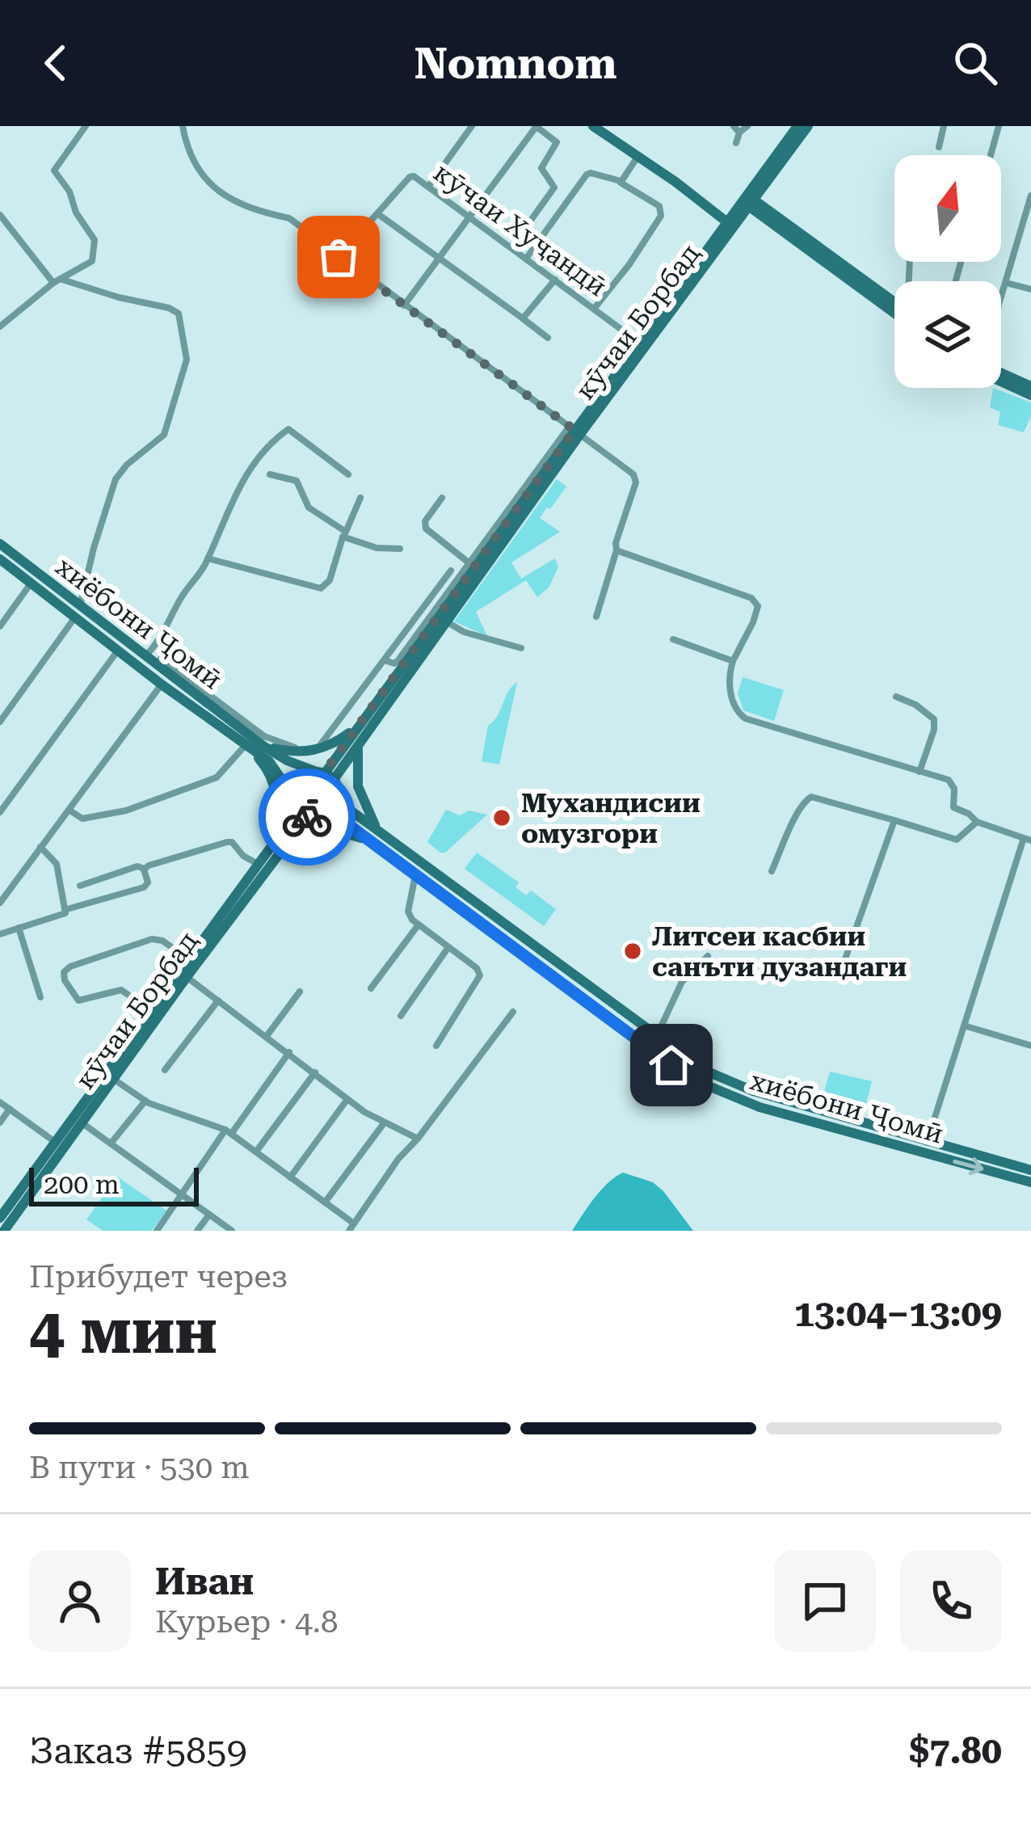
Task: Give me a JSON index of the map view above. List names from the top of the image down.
{
  "streets": {
    "main road": ["кӯчаи Борбад", "хиёбони Ҷомӣ"],
    "street": ["кӯчаи Хуҷандӣ"]
  },
  "crossings": [
    ["кӯчаи Хуҷандӣ", "кӯчаи Борбад"]
  ],
  "places": ["Мухандисии омузгори", "Литсеи касбии санъти дузандаги"],
  "scale_bar": "200 m",
  "north": "top",
  "page": {
    "header": "Nomnom",
    "scale": "200 m",
    "heading": ["4 мин", "Прибудет через", "13:04–13:09"],
    "panel": [
      "Иван",
      "Курьер · 4.8",
      "Заказ #5859",
      "$7.80"
    ],
    "bar": "В пути · 530 m"
  }
}
